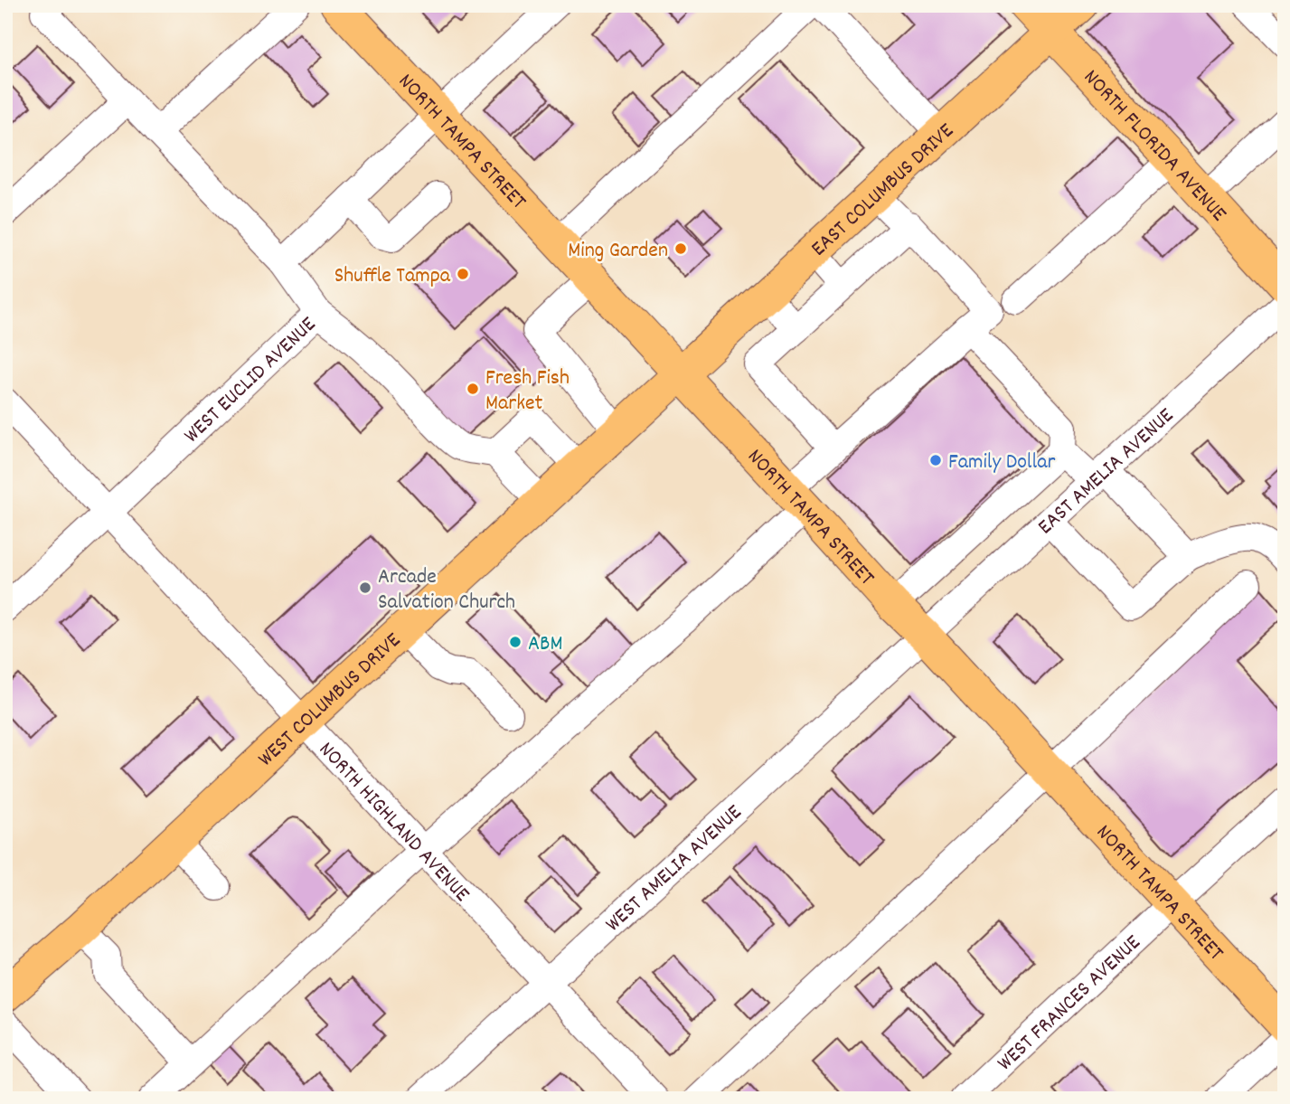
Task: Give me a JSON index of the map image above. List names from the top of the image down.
{
  "streets": {
    "main road": [
      "NORTH TAMPA STREET",
      "NORTH FLORIDA AVENUE",
      "EAST COLUMBUS DRIVE",
      "WEST COLUMBUS DRIVE"
    ],
    "street": [
      "WEST EUCLID AVENUE",
      "EAST AMELIA AVENUE",
      "NORTH HIGHLAND AVENUE",
      "WEST AMELIA AVENUE",
      "WEST FRANCES AVENUE"
    ]
  },
  "crossings": [
    ["NORTH TAMPA STREET", "EAST COLUMBUS DRIVE"],
    ["NORTH TAMPA STREET", "EAST AMELIA AVENUE"],
    ["NORTH TAMPA STREET", "WEST COLUMBUS DRIVE"],
    ["NORTH TAMPA STREET", "WEST AMELIA AVENUE"],
    ["NORTH TAMPA STREET", "WEST FRANCES AVENUE"],
    ["NORTH FLORIDA AVENUE", "EAST COLUMBUS DRIVE"],
    ["EAST COLUMBUS DRIVE", "WEST COLUMBUS DRIVE"],
    ["WEST EUCLID AVENUE", "NORTH HIGHLAND AVENUE"],
    ["EAST AMELIA AVENUE", "WEST AMELIA AVENUE"],
    ["WEST COLUMBUS DRIVE", "NORTH HIGHLAND AVENUE"],
    ["NORTH HIGHLAND AVENUE", "WEST AMELIA AVENUE"]
  ],
  "places": [
    "Ming Garden",
    "Shuffle Tampa",
    "Fresh Fish Market",
    "Family Dollar",
    "Arcade Salvation Church",
    "ABM"
  ]
}
